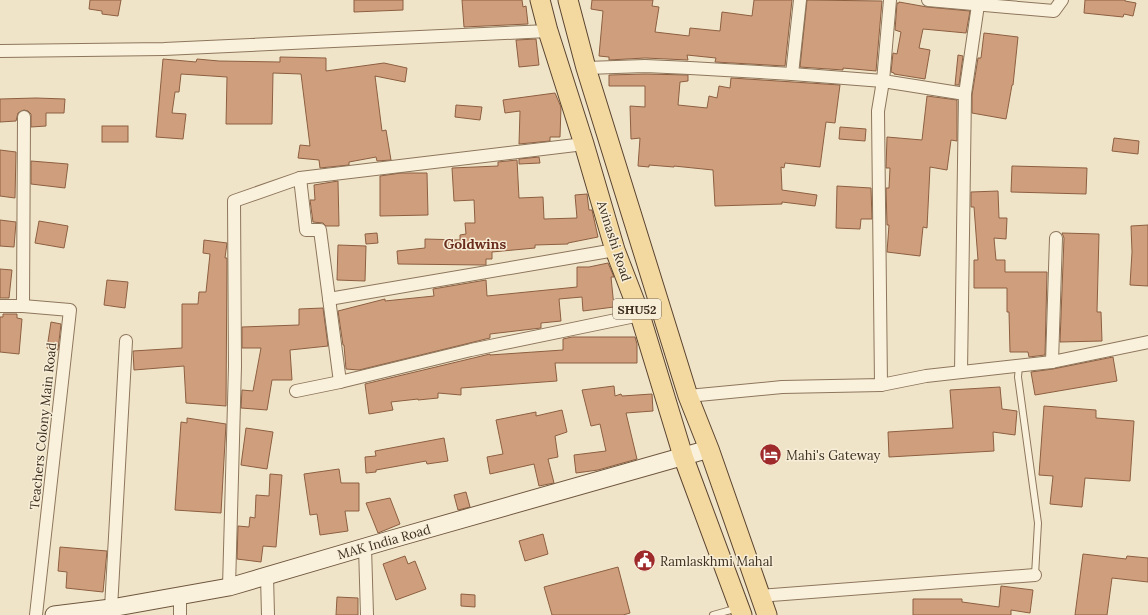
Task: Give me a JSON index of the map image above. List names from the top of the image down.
{
  "streets": {
    "main road": ["Avinashi Road", "SHU52"],
    "street": ["Teachers Colony Main Road", "MAK India Road"]
  },
  "crossings": [
    ["Avinashi Road", "MAK India Road"]
  ],
  "districts": ["Goldwins"],
  "places": {
    "hotel": ["Mahi's Gateway"],
    "public building": ["Ramlaskhmi Mahal"]
  }
}
